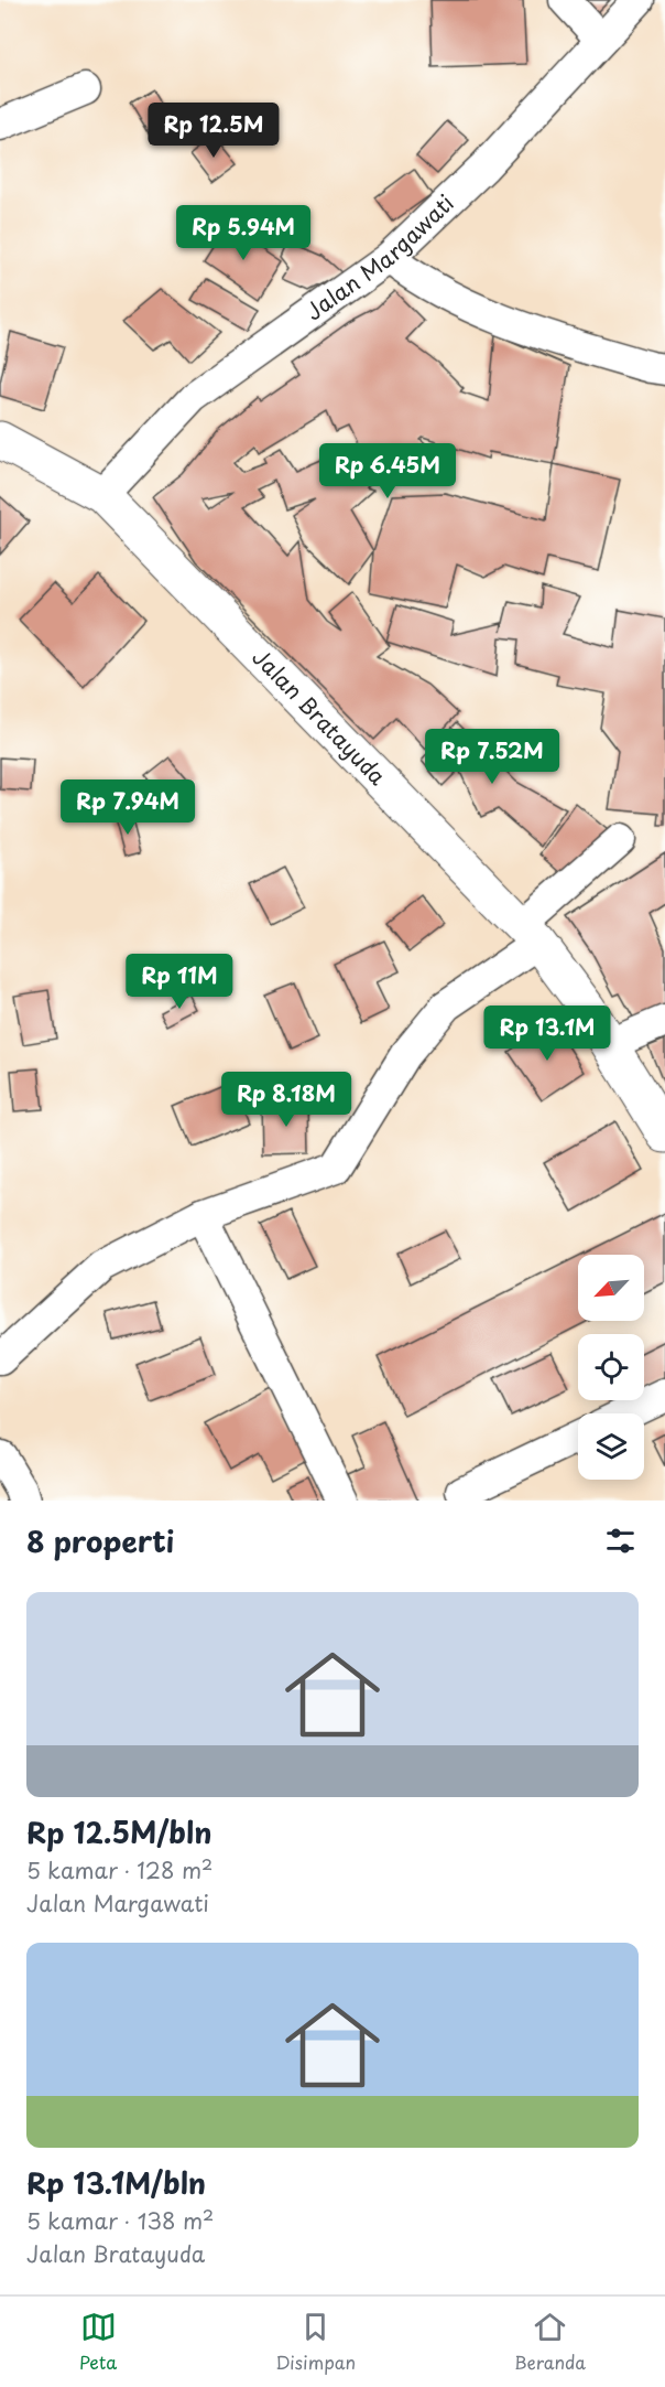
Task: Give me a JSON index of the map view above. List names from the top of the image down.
{
  "streets": {
    "main road": ["Jalan Bratayuda"],
    "street": ["Jalan Margawati"]
  },
  "crossings": [
    ["Jalan Margawati", "Jalan Bratayuda"]
  ],
  "north": "bottom left",
  "page": {
    "price": [
      "Rp 12.5M",
      "Rp 5.94M",
      "Rp 6.45M",
      "Rp 7.52M",
      "Rp 7.94M",
      "Rp 11M",
      "Rp 13.1M",
      "Rp 8.18M"
    ],
    "heading": "8 properti",
    "list": [
      {
        "name": "Rp 12.5M/bln",
        "note": "5 kamar · 128 m² · Jalan Margawati"
      },
      {
        "name": "Rp 13.1M/bln",
        "note": "5 kamar · 138 m² · Jalan Bratayuda"
      }
    ],
    "tabs": ["Peta", "Disimpan", "Beranda"]
  }
}
